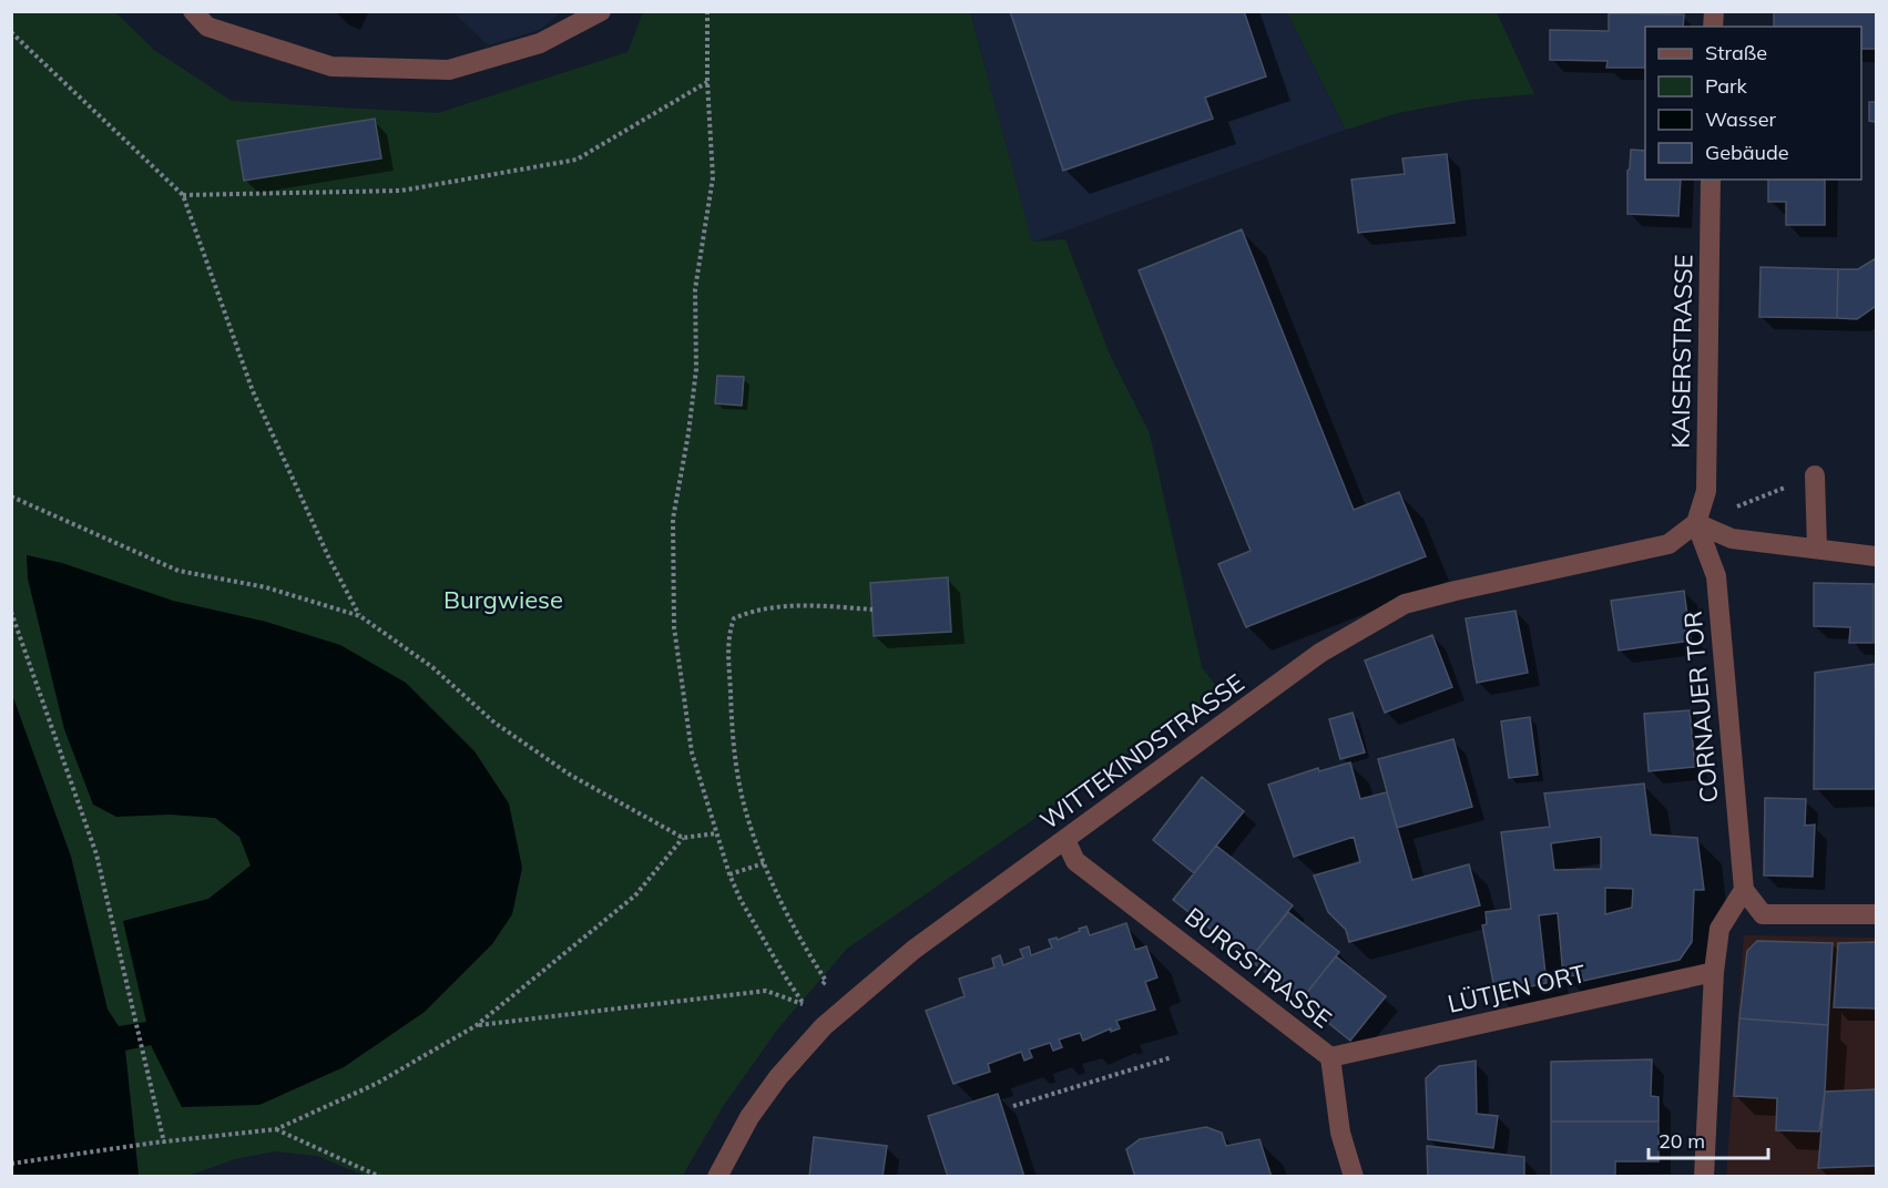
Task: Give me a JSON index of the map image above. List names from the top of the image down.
{
  "streets": {
    "street": [
      "KAISERSTRASSE",
      "CORNAUER TOR",
      "WITTEKINDSTRASSE",
      "BURGSTRASSE",
      "LÜTJEN ORT"
    ]
  },
  "crossings": [
    ["KAISERSTRASSE", "CORNAUER TOR"],
    ["KAISERSTRASSE", "WITTEKINDSTRASSE"],
    ["CORNAUER TOR", "WITTEKINDSTRASSE"],
    ["WITTEKINDSTRASSE", "BURGSTRASSE"],
    ["BURGSTRASSE", "LÜTJEN ORT"]
  ],
  "parks": ["Burgwiese"],
  "legend": [
    "Straße",
    "Park",
    "Wasser",
    "Gebäude"
  ],
  "scale_bar": "20 m"
}
